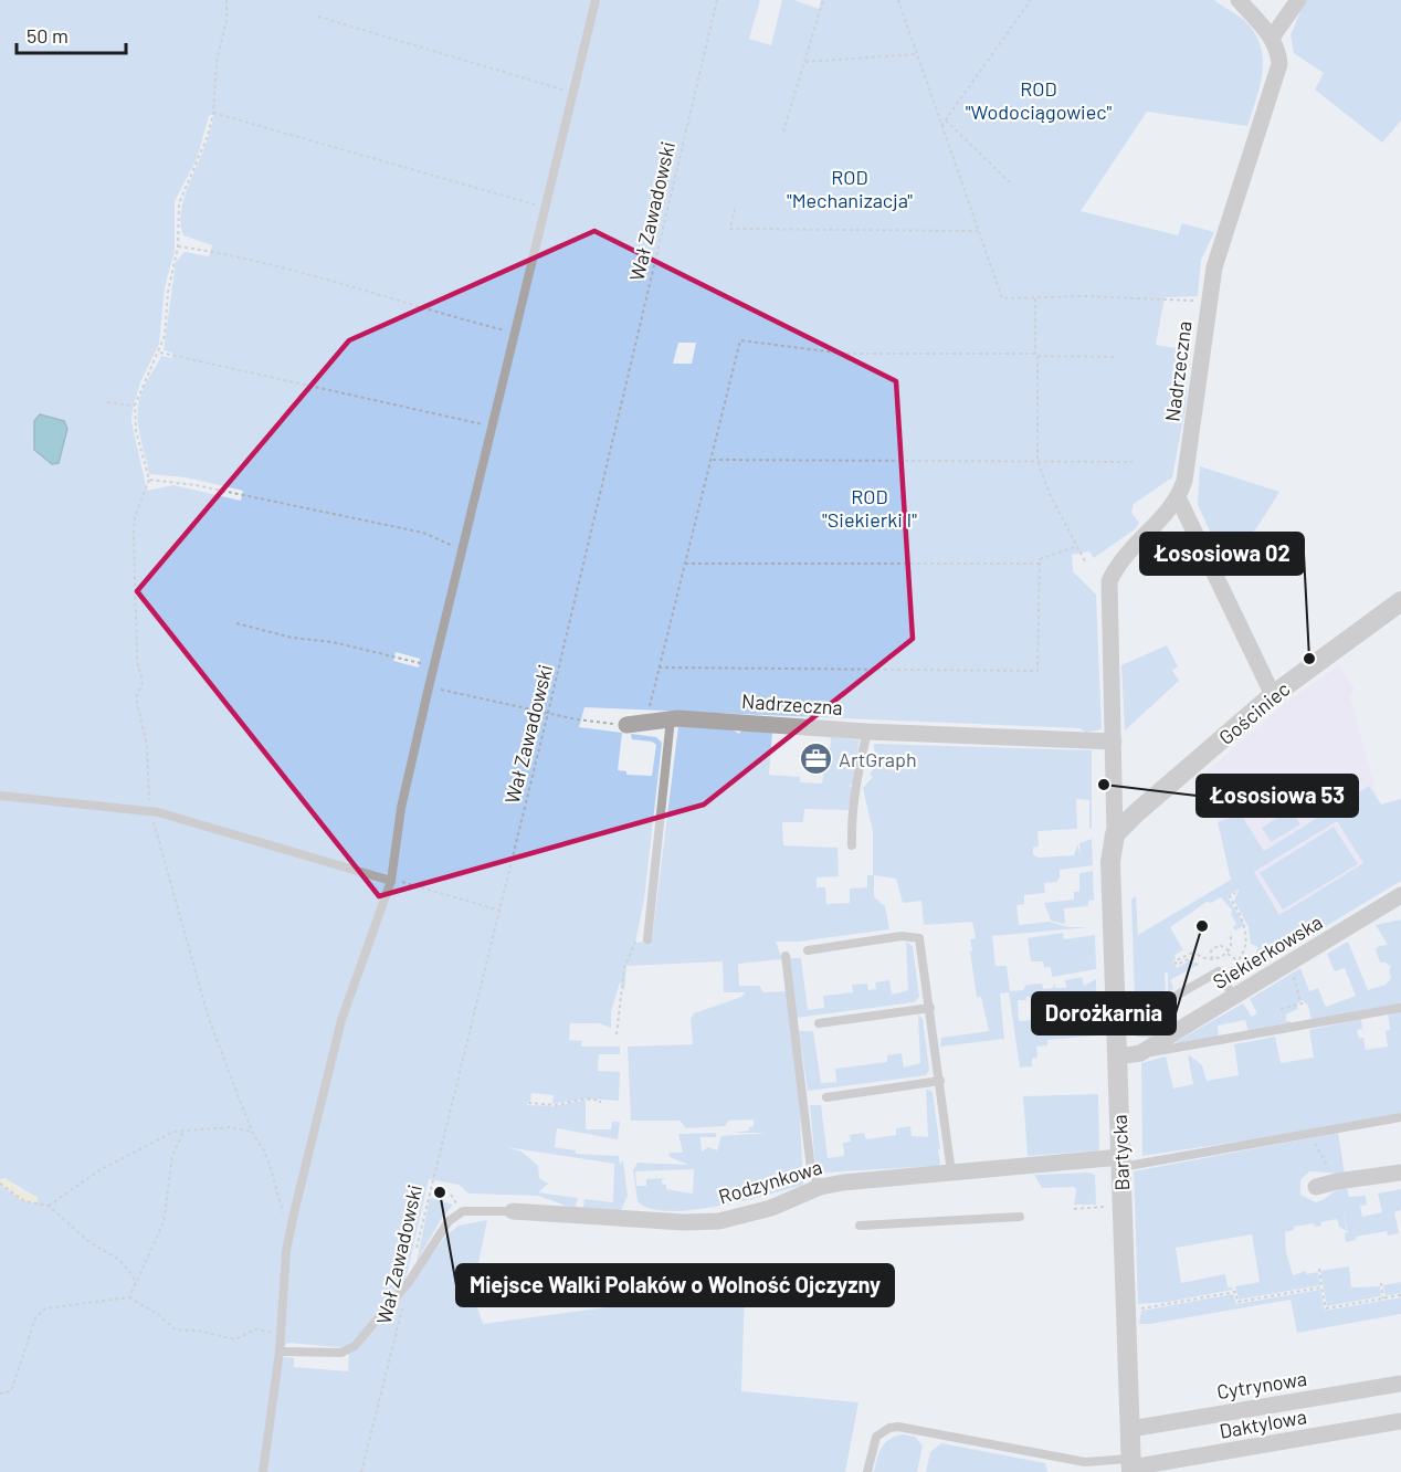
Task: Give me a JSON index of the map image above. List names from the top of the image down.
{
  "streets": {
    "street": [
      "Nadrzeczna",
      "Gościniec",
      "Siekierkowska",
      "Bartycka",
      "Rodzynkowa",
      "Cytrynowa",
      "Daktylowa"
    ],
    "path": ["Wał Zawadowski"]
  },
  "crossings": [
    ["Nadrzeczna", "Gościniec"],
    ["Nadrzeczna", "Bartycka"],
    ["Gościniec", "Bartycka"],
    ["Siekierkowska", "Bartycka"],
    ["Bartycka", "Rodzynkowa"],
    ["Bartycka", "Cytrynowa"],
    ["Bartycka", "Daktylowa"]
  ],
  "parks": ["ROD \"Wodociągowiec\"", "ROD \"Mechanizacja\"", "ROD \"Siekierki I\""],
  "places": {
    "other": [
      "Łososiowa 02",
      "Łososiowa 53",
      "Dorożkarnia",
      "Miejsce Walki Polaków o Wolność Ojczyzny"
    ],
    "office": ["ArtGraph"]
  },
  "scale_bar": "50 m"
}
